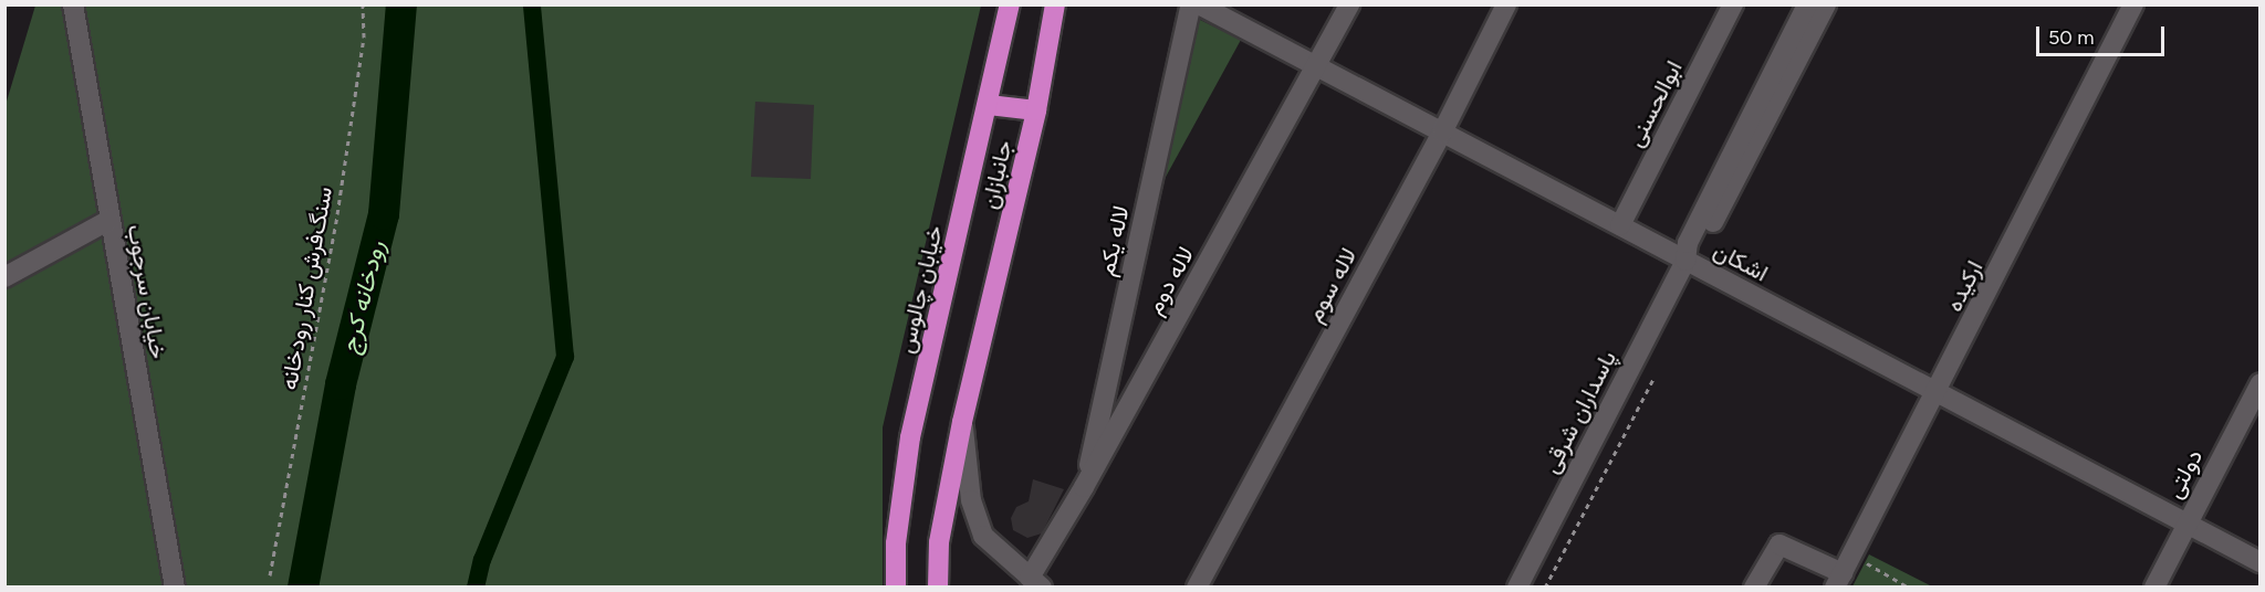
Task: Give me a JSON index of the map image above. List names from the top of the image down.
{
  "streets": {
    "highway": ["جانبازان", "خیابان چالوس"],
    "street": [
      "ابوالحسنی",
      "لاله یکم",
      "اشکان",
      "لاله دوم",
      "لاله سوم",
      "ارکیده",
      "خیابان سرجوب",
      "پاسداران شرقی",
      "دولتی"
    ],
    "path": ["سنگ‌فرش کنار رودخانه"]
  },
  "crossings": [
    ["ابوالحسنی", "اشکان"],
    ["لاله یکم", "لاله دوم"],
    ["اشکان", "لاله دوم"],
    ["اشکان", "لاله سوم"],
    ["اشکان", "ارکیده"],
    ["اشکان", "پاسداران شرقی"],
    ["اشکان", "دولتی"]
  ],
  "water": ["رودخانه کرج"],
  "scale_bar": "50 m"
}
